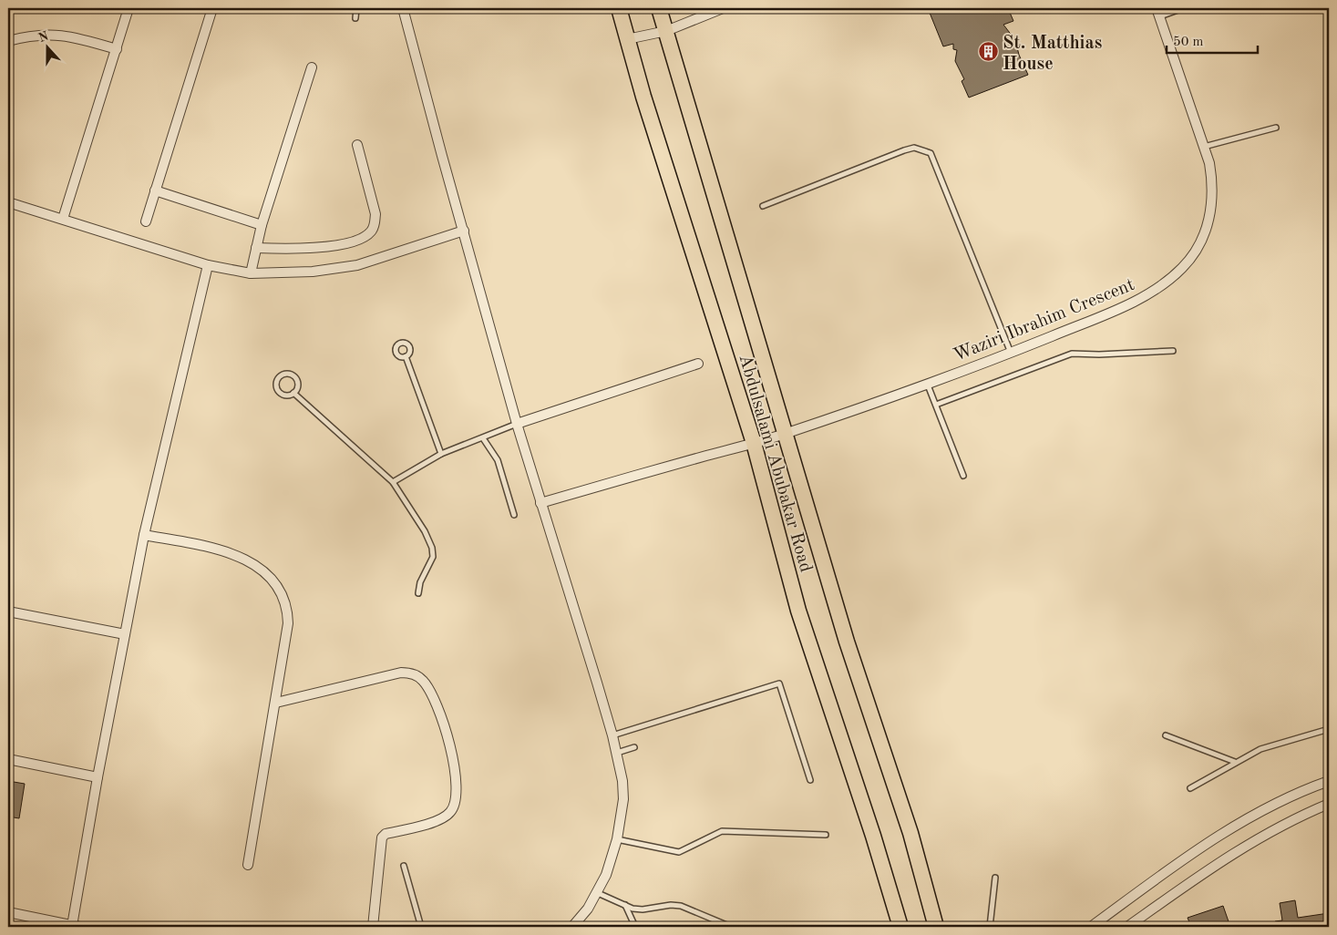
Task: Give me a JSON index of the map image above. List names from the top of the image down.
{
  "streets": {
    "main road": ["Abdulsalami Abubakar Road"],
    "street": ["Waziri Ibrahim Crescent"]
  },
  "crossings": [
    ["Waziri Ibrahim Crescent", "Abdulsalami Abubakar Road"]
  ],
  "places": {
    "building": ["St. Matthias House"]
  },
  "scale_bar": "50 m",
  "north": "top"
}
